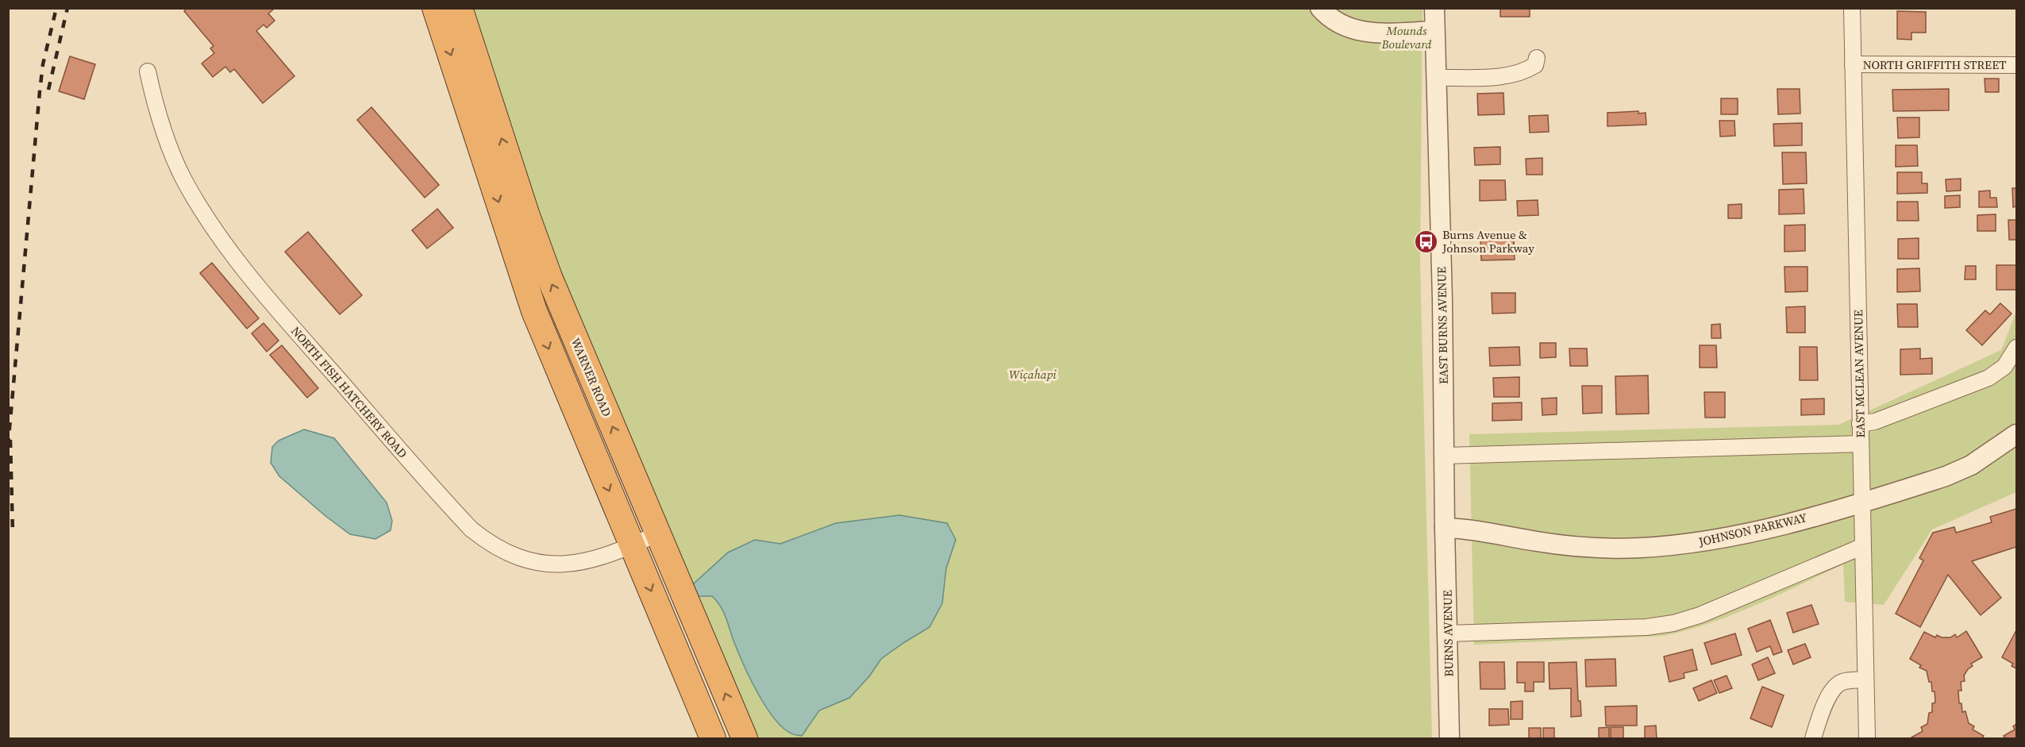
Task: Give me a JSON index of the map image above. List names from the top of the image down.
{
  "streets": {
    "highway": ["WARNER ROAD"],
    "street": [
      "NORTH GRIFFITH STREET",
      "EAST BURNS AVENUE",
      "EAST MCLEAN AVENUE",
      "NORTH FISH HATCHERY ROAD",
      "JOHNSON PARKWAY",
      "BURNS AVENUE"
    ]
  },
  "crossings": [
    ["NORTH GRIFFITH STREET", "EAST MCLEAN AVENUE"],
    ["EAST BURNS AVENUE", "JOHNSON PARKWAY"],
    ["EAST BURNS AVENUE", "BURNS AVENUE"],
    ["EAST MCLEAN AVENUE", "JOHNSON PARKWAY"],
    ["WARNER ROAD", "NORTH FISH HATCHERY ROAD"],
    ["JOHNSON PARKWAY", "BURNS AVENUE"]
  ],
  "parks": ["Mounds Boulevard", "Wic̣aḣapi"],
  "places": {
    "bus stop": ["Burns Avenue & Johnson Parkway"]
  }
}
